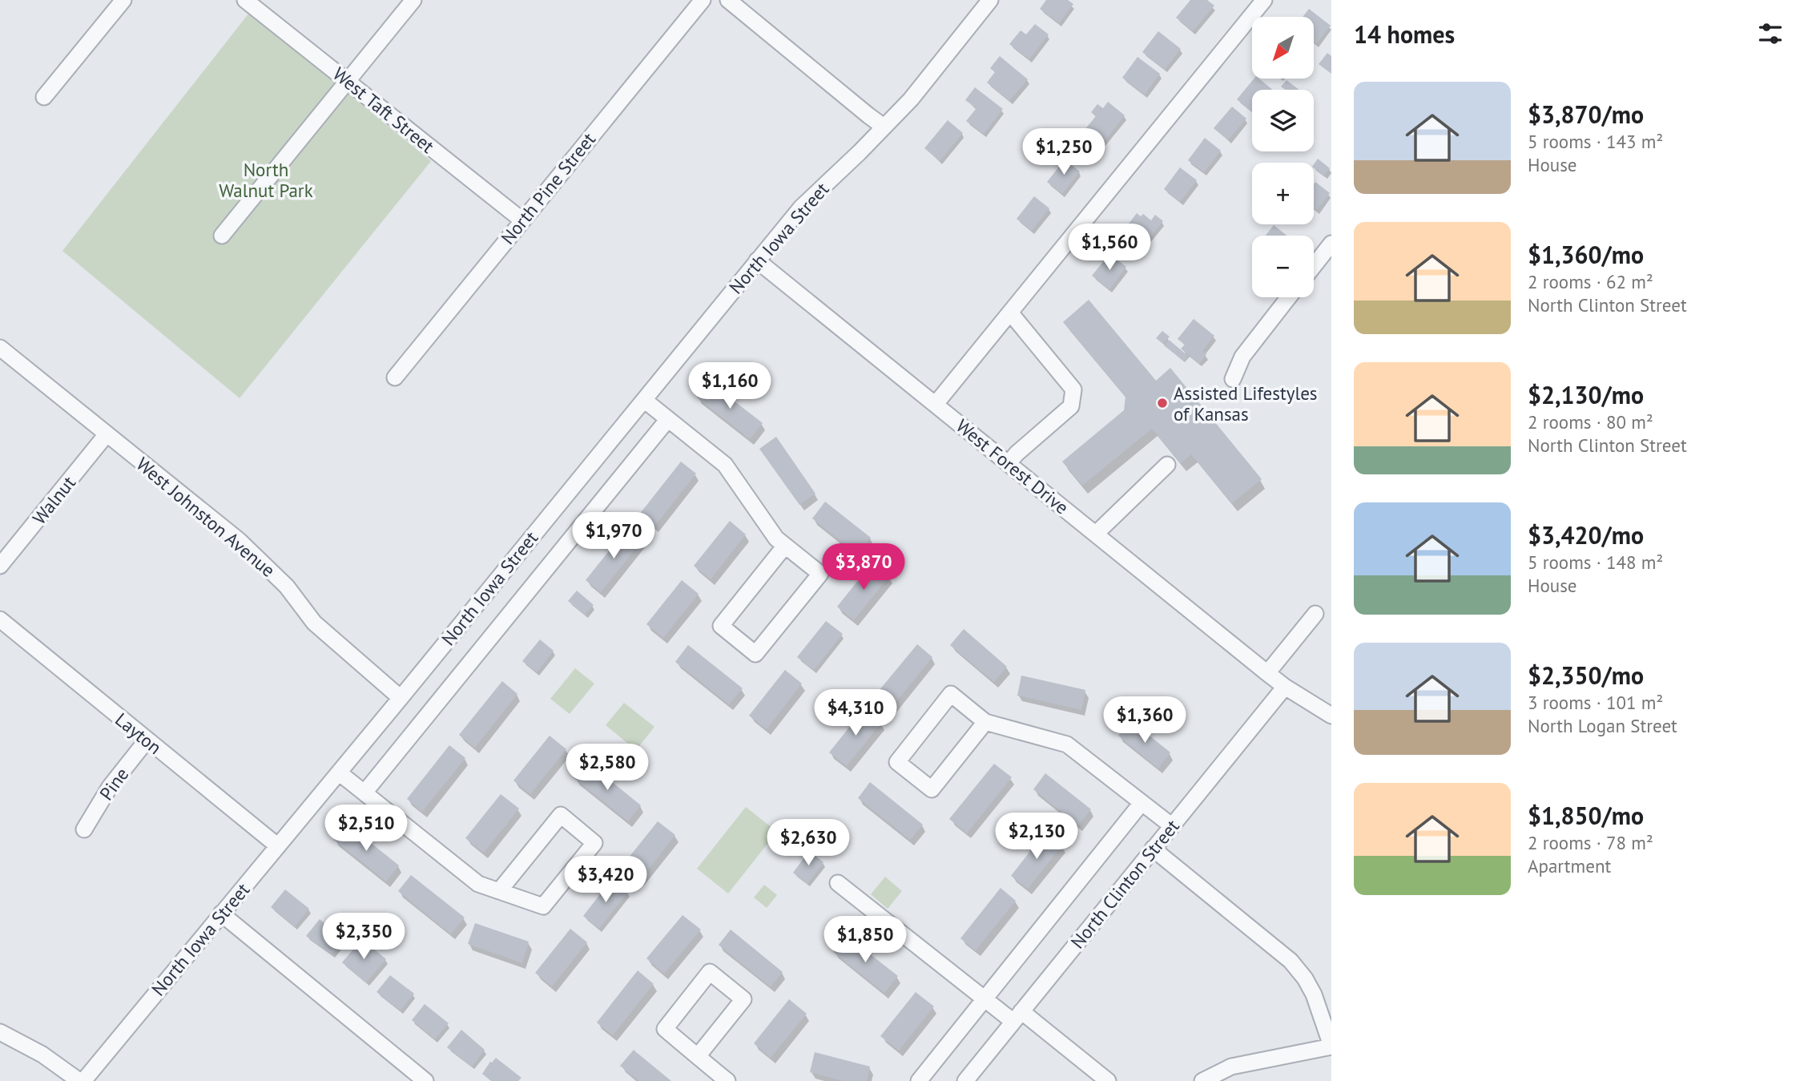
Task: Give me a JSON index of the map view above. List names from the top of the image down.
{
  "streets": {
    "street": [
      "West Taft Street",
      "North Pine Street",
      "North Iowa Street",
      "West Forest Drive",
      "Walnut",
      "West Johnston Avenue",
      "Layton",
      "Pine",
      "North Clinton Street"
    ]
  },
  "crossings": [
    ["West Taft Street", "North Pine Street"],
    ["North Iowa Street", "West Forest Drive"],
    ["North Iowa Street", "West Johnston Avenue"],
    ["North Iowa Street", "Layton"],
    ["West Forest Drive", "North Clinton Street"],
    ["Walnut", "West Johnston Avenue"],
    ["Layton", "Pine"]
  ],
  "parks": ["North Walnut Park"],
  "places": ["Assisted Lifestyles of Kansas"],
  "north": "bottom left",
  "page": {
    "heading": "14 homes",
    "map_buttons": ["+", "−"],
    "list": [
      {
        "name": "$3,870/mo",
        "note": "5 rooms · 143 m² · House"
      },
      {
        "name": "$1,360/mo",
        "note": "2 rooms · 62 m² · North Clinton Street"
      },
      {
        "name": "$2,130/mo",
        "note": "2 rooms · 80 m² · North Clinton Street"
      },
      {
        "name": "$3,420/mo",
        "note": "5 rooms · 148 m² · House"
      },
      {
        "name": "$2,350/mo",
        "note": "3 rooms · 101 m² · North Logan Street"
      },
      {
        "name": "$1,850/mo",
        "note": "2 rooms · 78 m² · Apartment"
      }
    ],
    "price": [
      "$1,250",
      "$1,560",
      "$1,160",
      "$1,970",
      "$3,870",
      "$4,310",
      "$1,360",
      "$2,580",
      "$2,510",
      "$2,130",
      "$2,630",
      "$3,420",
      "$2,350",
      "$1,850"
    ]
  }
}
